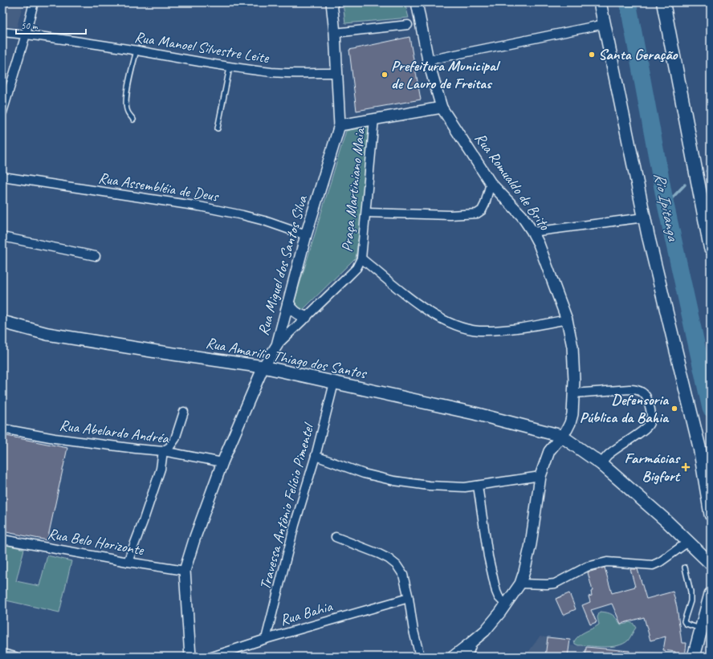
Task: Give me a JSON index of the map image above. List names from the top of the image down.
{
  "streets": {
    "main road": ["Rua Amarilio Thiago dos Santos"],
    "street": [
      "Rua Manoel Silvestre Leite",
      "Rua Romualdo de Brito",
      "Rua Assembléia de Deus",
      "Praça Martiniano Maia",
      "Rua Miguel dos Santos Silva",
      "Rua Abelardo Andréa",
      "Travessa Antônio Felício Pimentel",
      "Rua Belo Horizonte",
      "Rua Bahia"
    ]
  },
  "crossings": [
    ["Rua Manoel Silvestre Leite", "Rua Miguel dos Santos Silva"],
    ["Rua Romualdo de Brito", "Rua Amarilio Thiago dos Santos"],
    ["Rua Assembléia de Deus", "Rua Miguel dos Santos Silva"],
    ["Praça Martiniano Maia", "Rua Miguel dos Santos Silva"],
    ["Rua Miguel dos Santos Silva", "Rua Amarilio Thiago dos Santos"],
    ["Rua Miguel dos Santos Silva", "Rua Abelardo Andréa"],
    ["Rua Miguel dos Santos Silva", "Rua Belo Horizonte"],
    ["Rua Amarilio Thiago dos Santos", "Travessa Antônio Felício Pimentel"],
    ["Travessa Antônio Felício Pimentel", "Rua Bahia"]
  ],
  "water": ["Rio Ipitanga"],
  "places": {
    "other": ["Santa Geração", "Prefeitura Municipal de Lauro de Freitas", "Defensoria Pública da Bahia"],
    "health": ["Farmácias Bigfort"]
  },
  "scale_bar": "50 m"
}
